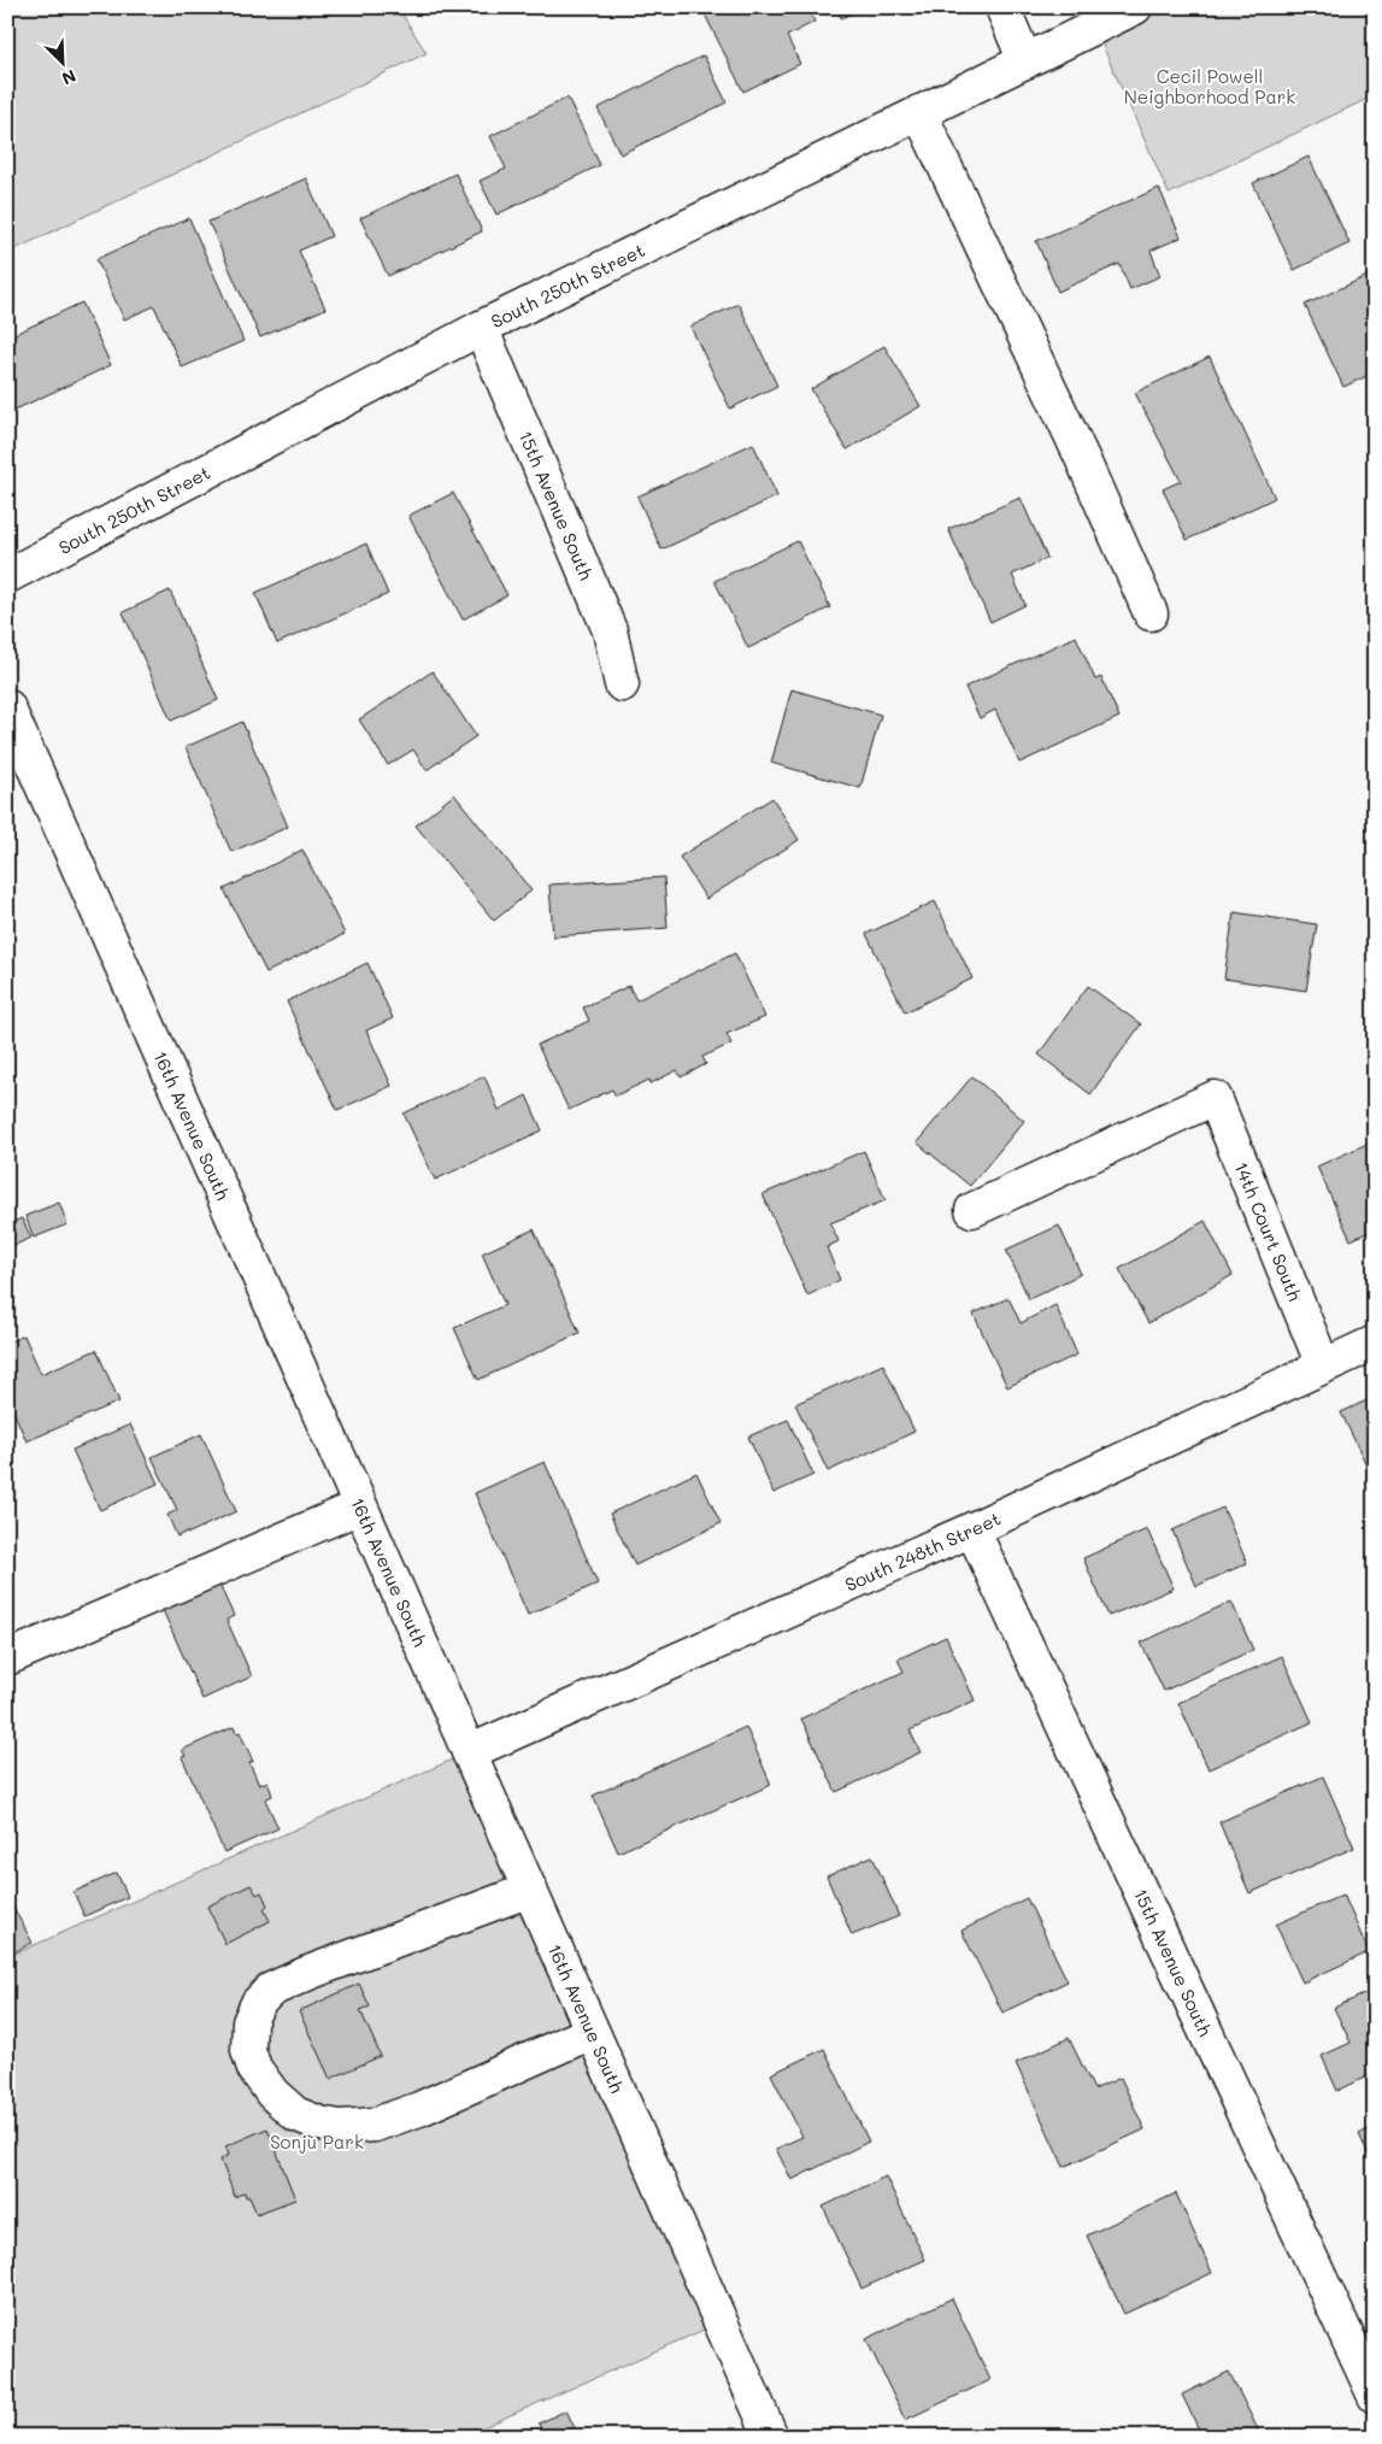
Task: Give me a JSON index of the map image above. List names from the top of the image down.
{
  "streets": {
    "street": [
      "South 250th Street",
      "15th Avenue South",
      "16th Avenue South",
      "14th Court South",
      "South 248th Street"
    ]
  },
  "crossings": [
    ["South 250th Street", "15th Avenue South"],
    ["15th Avenue South", "South 248th Street"],
    ["16th Avenue South", "South 248th Street"],
    ["14th Court South", "South 248th Street"]
  ],
  "parks": ["Cecil Powell Neighborhood Park", "Sonju Park"],
  "north": "bottom right"
}
